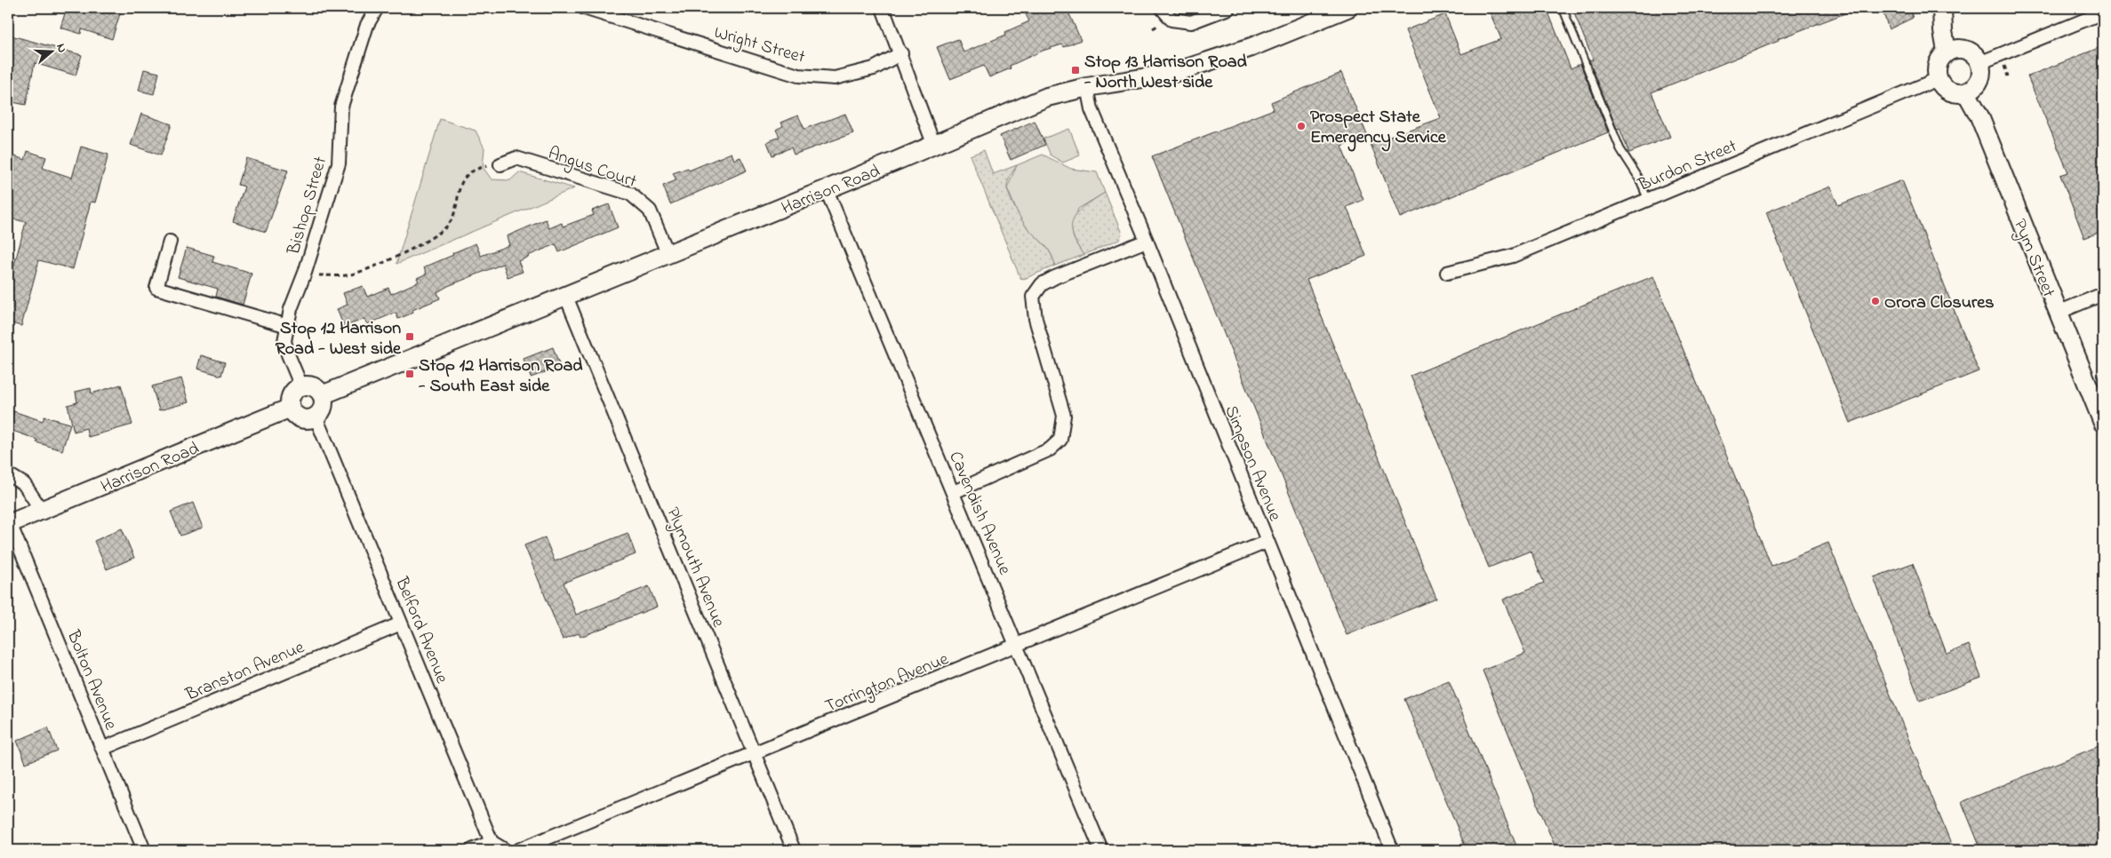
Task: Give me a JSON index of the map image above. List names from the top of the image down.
{
  "streets": {
    "street": [
      "Wright Street",
      "Burdon Street",
      "Angus Court",
      "Harrison Road",
      "Bishop Street",
      "Pym Street",
      "Simpson Avenue",
      "Cavendish Avenue",
      "Plymouth Avenue",
      "Belford Avenue",
      "Branston Avenue",
      "Bolton Avenue",
      "Torrington Avenue"
    ]
  },
  "crossings": [
    ["Burdon Street", "Pym Street"],
    ["Angus Court", "Harrison Road"],
    ["Harrison Road", "Bishop Street"],
    ["Harrison Road", "Simpson Avenue"],
    ["Harrison Road", "Cavendish Avenue"],
    ["Harrison Road", "Plymouth Avenue"],
    ["Harrison Road", "Belford Avenue"],
    ["Harrison Road", "Bolton Avenue"],
    ["Bishop Street", "Belford Avenue"],
    ["Simpson Avenue", "Torrington Avenue"],
    ["Cavendish Avenue", "Torrington Avenue"],
    ["Plymouth Avenue", "Torrington Avenue"],
    ["Belford Avenue", "Branston Avenue"],
    ["Branston Avenue", "Bolton Avenue"]
  ],
  "places": {
    "transit": ["Stop 13 Harrison Road - North West side", "Stop 12 Harrison Road - West side", "Stop 12 Harrison Road - South East side"],
    "other": ["Prospect State Emergency Service", "Orora Closures"]
  },
  "north": "right"
}
